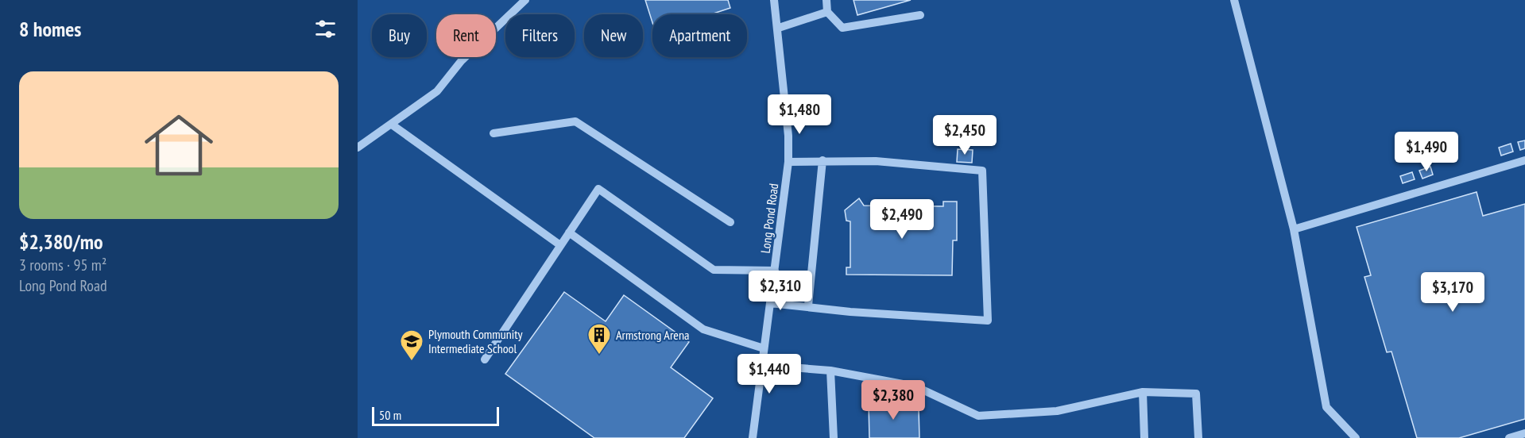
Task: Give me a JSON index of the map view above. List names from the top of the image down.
{
  "streets": {
    "street": ["Long Pond Road"]
  },
  "places": {
    "building": ["Armstrong Arena"],
    "school or university": ["Plymouth Community Intermediate School"]
  },
  "scale_bar": "50 m",
  "page": {
    "heading": "8 homes",
    "chip": [
      "Buy",
      "Rent",
      "Filters",
      "New",
      "Apartment"
    ],
    "list": [
      {
        "name": "$2,380/mo",
        "note": "3 rooms · 95 m² · Long Pond Road"
      }
    ],
    "price": [
      "$1,480",
      "$2,450",
      "$1,490",
      "$2,490",
      "$2,310",
      "$3,170",
      "$1,440",
      "$2,380"
    ],
    "scale": "50 m"
  }
}
